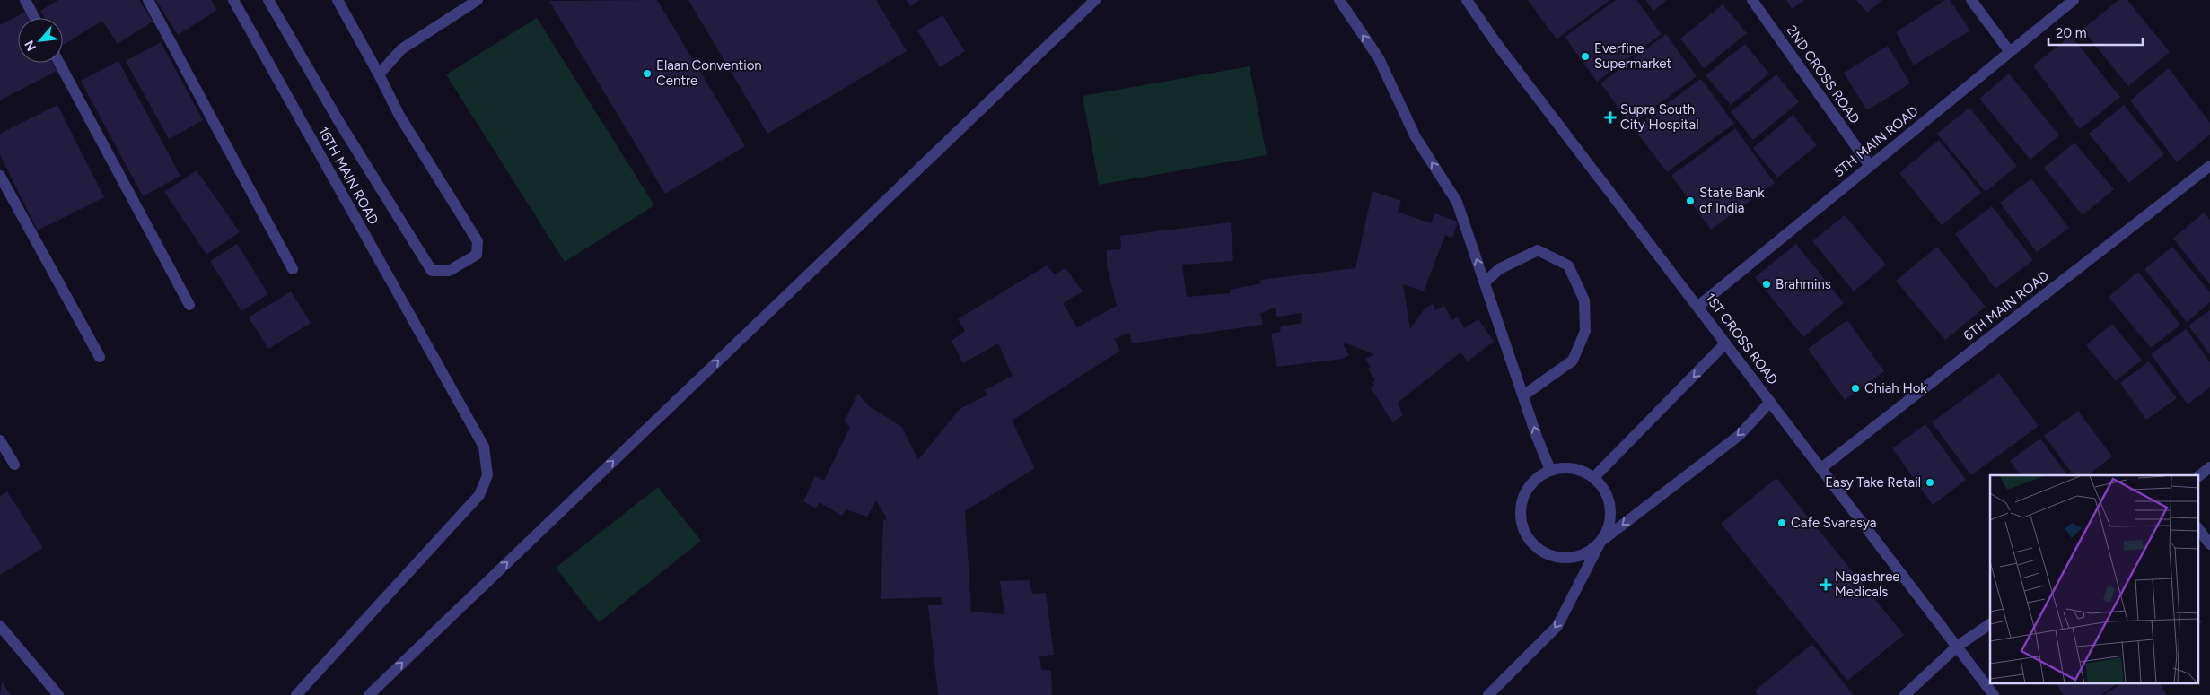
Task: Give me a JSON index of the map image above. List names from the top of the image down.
{
  "streets": {
    "street": [
      "2ND CROSS ROAD",
      "5TH MAIN ROAD",
      "16TH MAIN ROAD",
      "6TH MAIN ROAD",
      "1ST CROSS ROAD"
    ]
  },
  "crossings": [
    ["2ND CROSS ROAD", "5TH MAIN ROAD"],
    ["5TH MAIN ROAD", "1ST CROSS ROAD"],
    ["6TH MAIN ROAD", "1ST CROSS ROAD"]
  ],
  "places": {
    "other": [
      "Everfine Supermarket",
      "Elaan Convention Centre",
      "State Bank of India",
      "Brahmins",
      "Chiah Hok",
      "Easy Take Retail",
      "Cafe Svarasya"
    ],
    "health": ["Supra South City Hospital", "Nagashree Medicals"]
  },
  "scale_bar": "20 m",
  "north": "bottom left"
}
